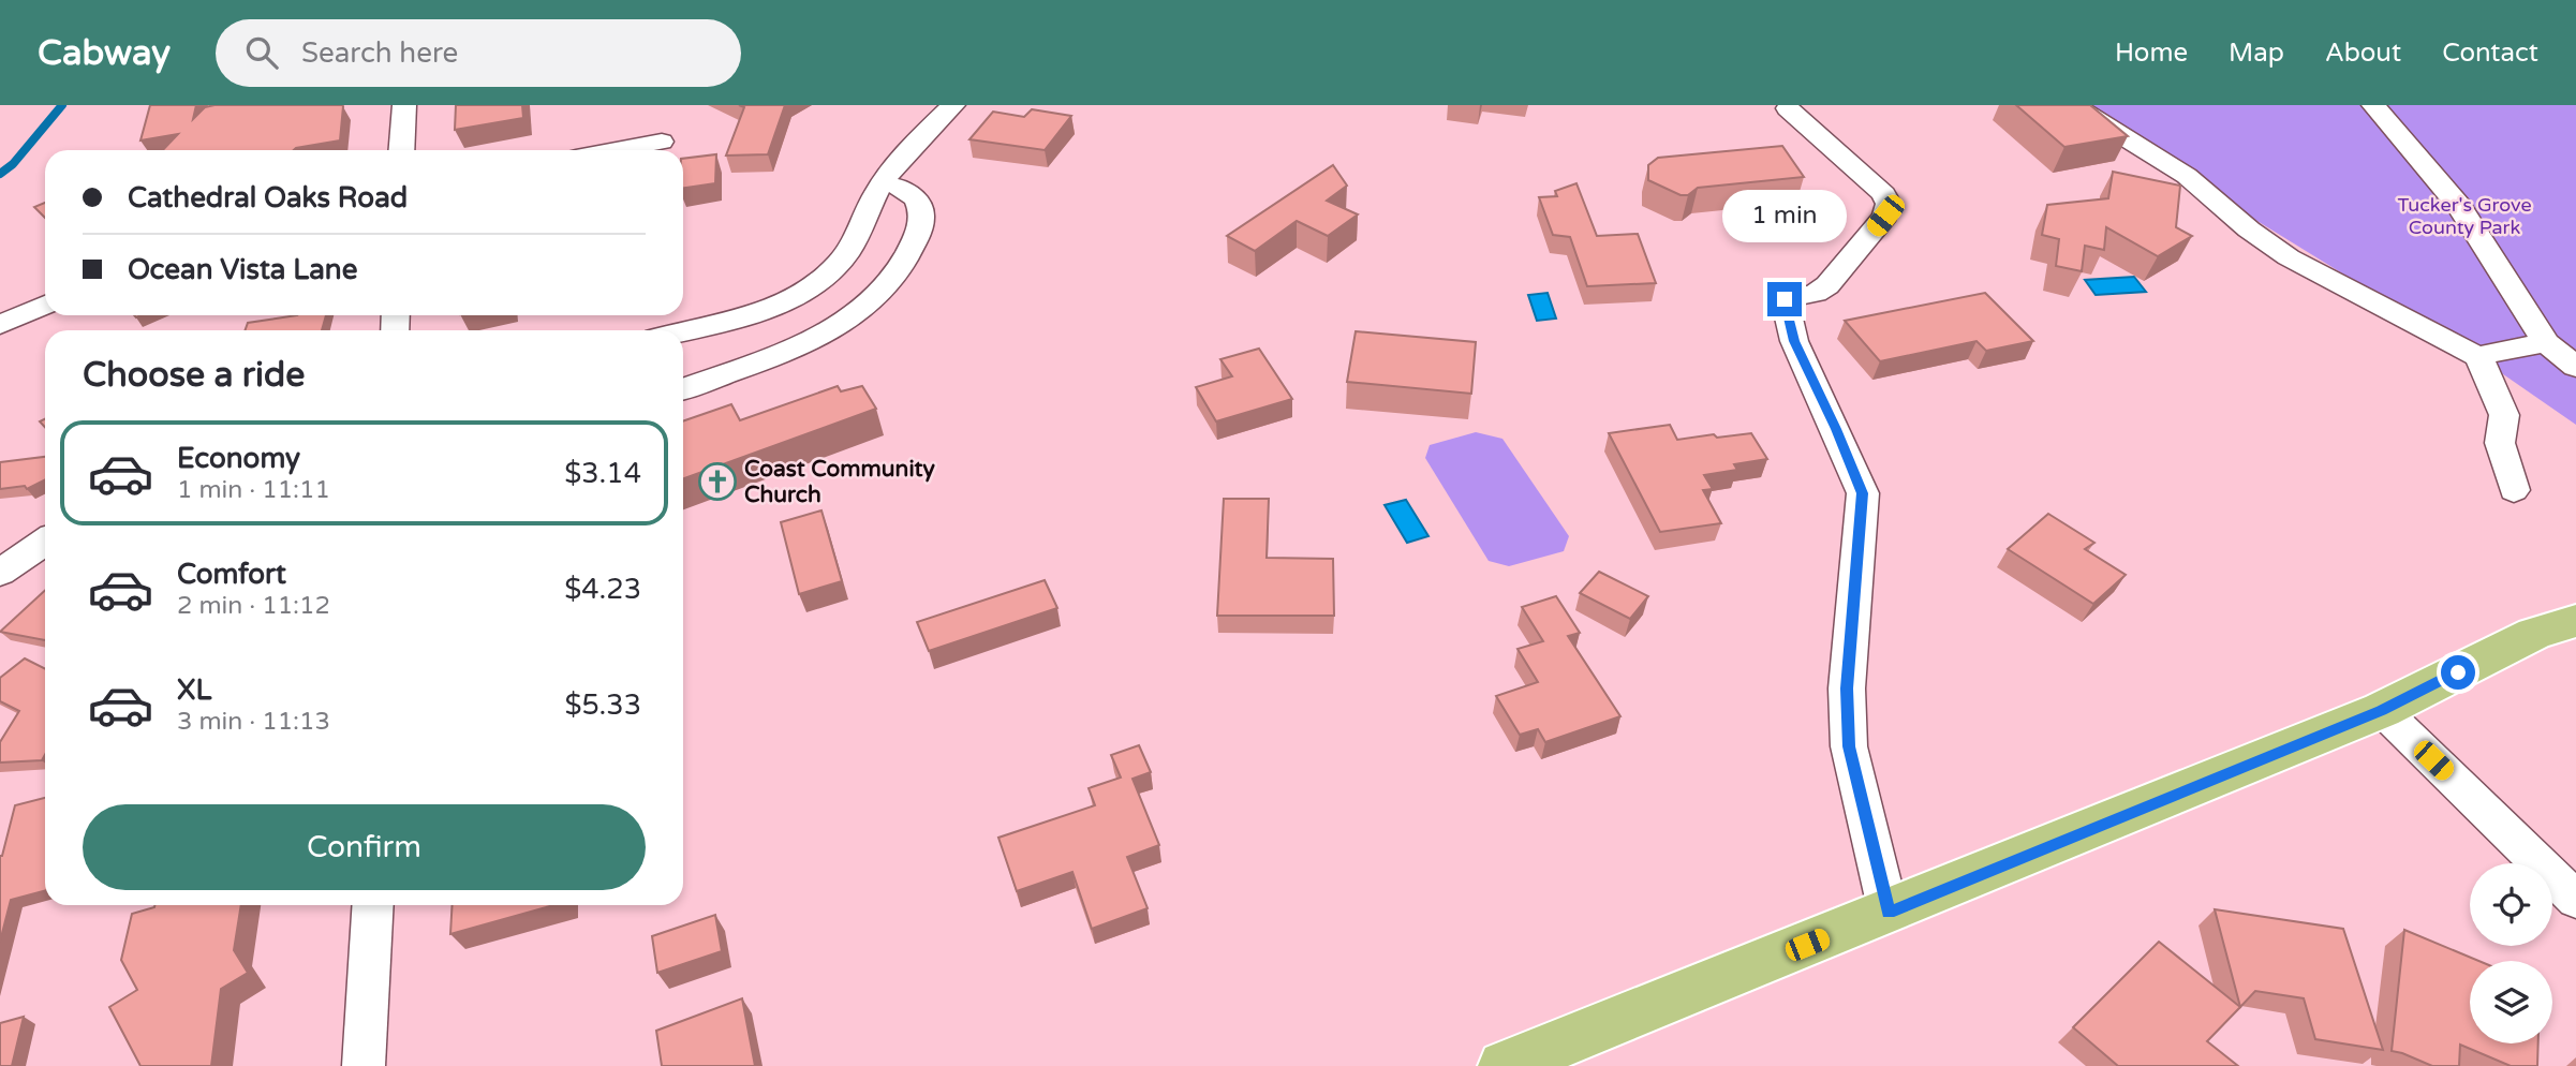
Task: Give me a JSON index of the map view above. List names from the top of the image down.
{
  "parks": ["Tucker's Grove County Park"],
  "places": {
    "church": ["Coast Community Church"]
  },
  "page": {
    "header": "Cabway",
    "search": "Search here",
    "nav": [
      "Home",
      "Map",
      "About",
      "Contact"
    ],
    "banner": ["Cathedral Oaks Road", "Ocean Vista Lane"],
    "bubble": "1 min",
    "heading": "Choose a ride",
    "list": [
      {
        "name": "Economy",
        "note": "1 min · 11:11",
        "value": "$3.14"
      },
      {
        "name": "Comfort",
        "note": "2 min · 11:12",
        "value": "$4.23"
      },
      {
        "name": "XL",
        "note": "3 min · 11:13",
        "value": "$5.33"
      }
    ],
    "buttons": "Confirm"
  }
}
